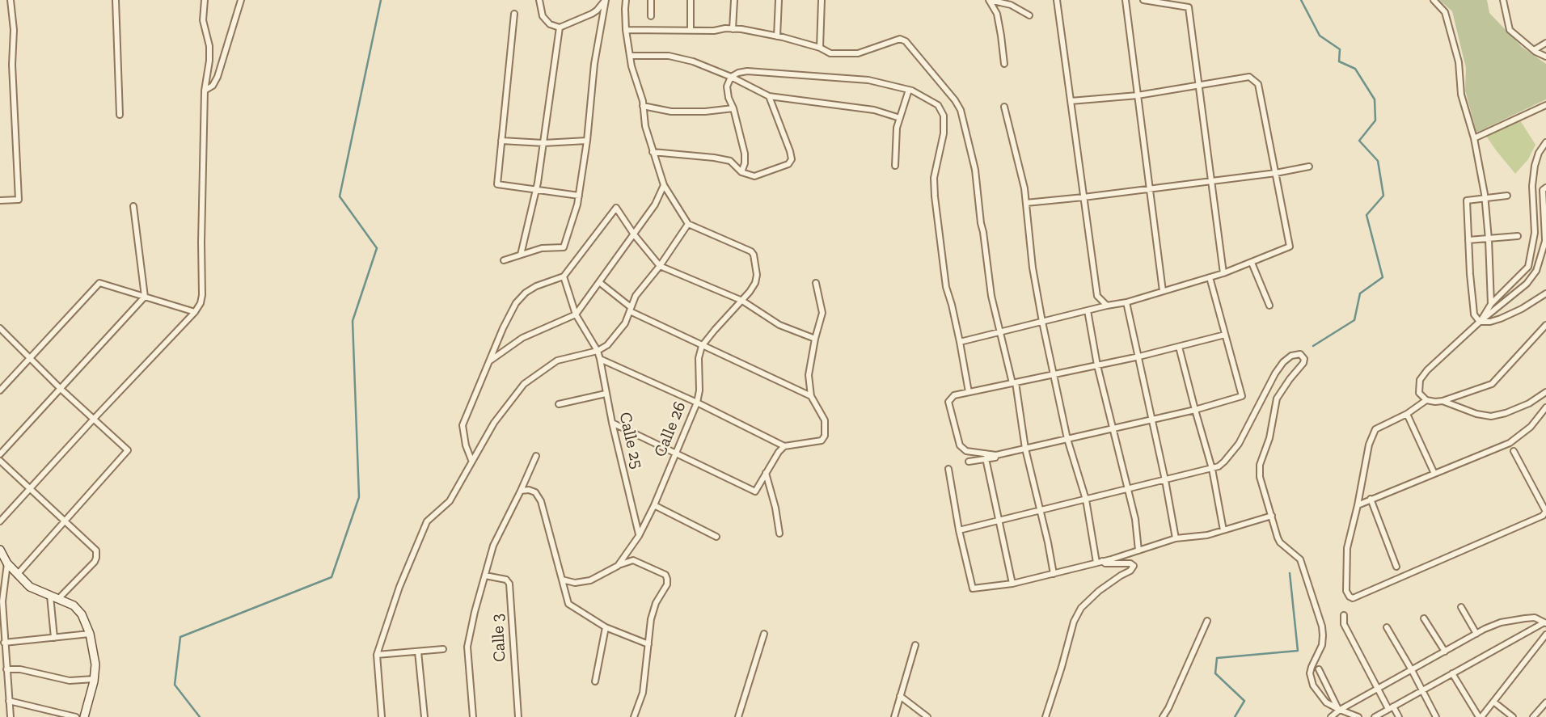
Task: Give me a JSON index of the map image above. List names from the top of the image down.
{
  "streets": {
    "street": ["Calle 26", "Calle 25", "Calle 3"]
  },
  "crossings": [
    ["Calle 26", "Calle 25"]
  ]
}
